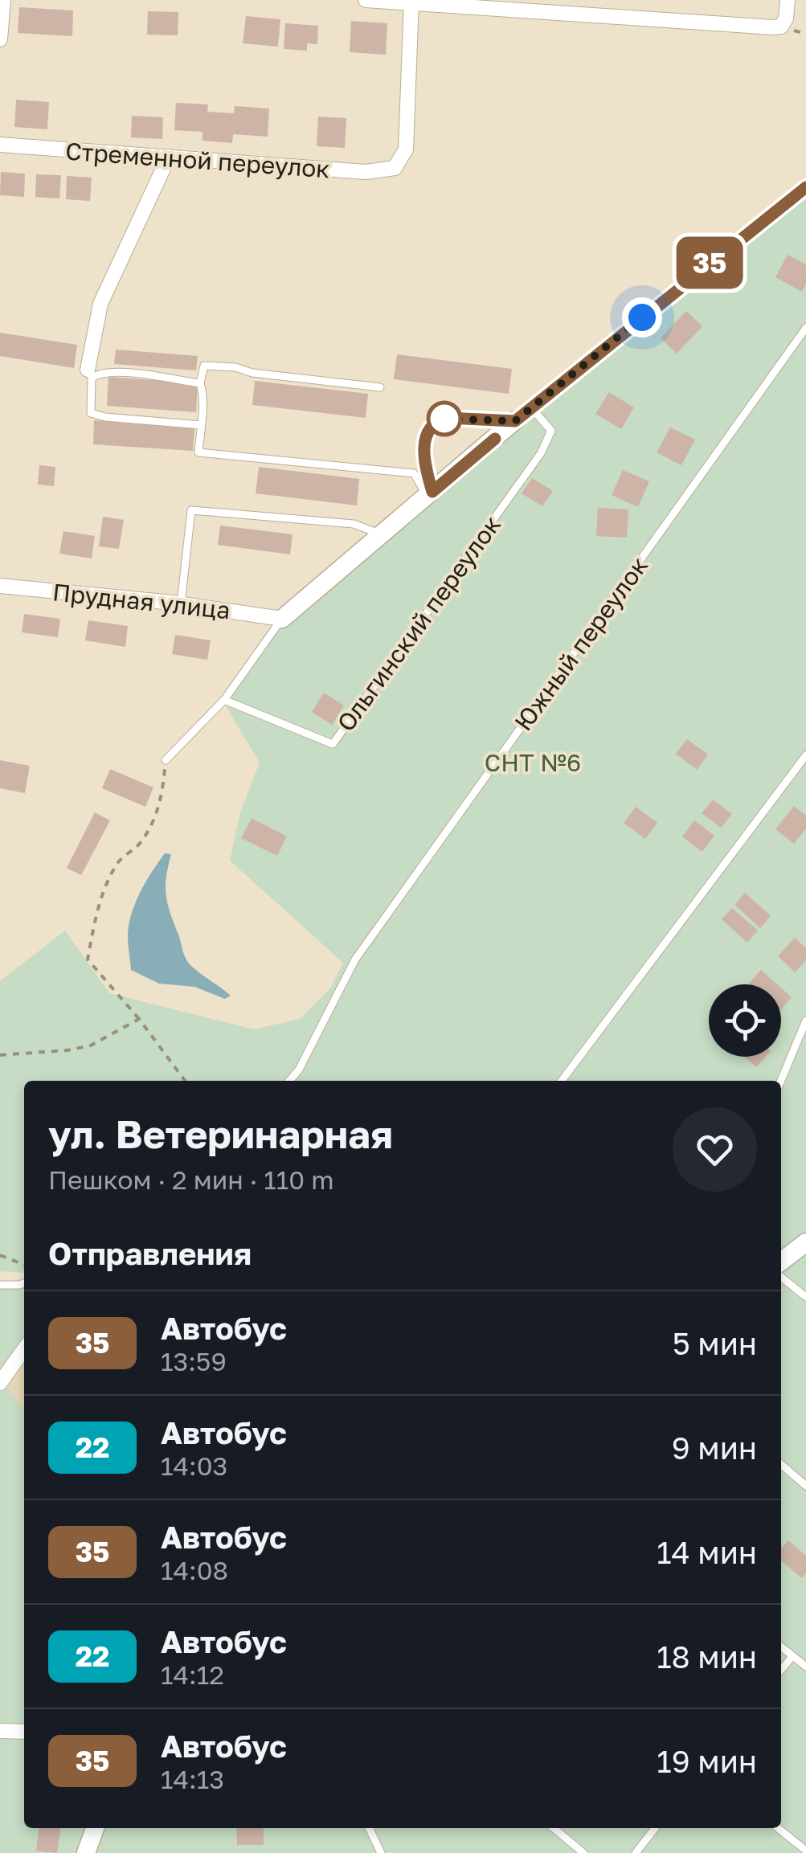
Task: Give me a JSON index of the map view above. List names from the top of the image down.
{
  "streets": {
    "street": ["Стременной переулок", "Прудная улица"],
    "lane": ["Ольгинский переулок", "Южный переулок"]
  },
  "parks": ["СНТ №6"],
  "lines": ["bus line 35"],
  "page": {
    "on_map": "35",
    "heading": [
      ["ул. Ветеринарная", "Пешком · 2 мин · 110 m"],
      "Отправления"
    ],
    "list": [
      {
        "mark": "35",
        "name": "Автобус",
        "note": "13:59",
        "value": "5 мин"
      },
      {
        "mark": "22",
        "name": "Автобус",
        "note": "14:03",
        "value": "9 мин"
      },
      {
        "mark": "35",
        "name": "Автобус",
        "note": "14:08",
        "value": "14 мин"
      },
      {
        "mark": "22",
        "name": "Автобус",
        "note": "14:12",
        "value": "18 мин"
      },
      {
        "mark": "35",
        "name": "Автобус",
        "note": "14:13",
        "value": "19 мин"
      }
    ]
  }
}
